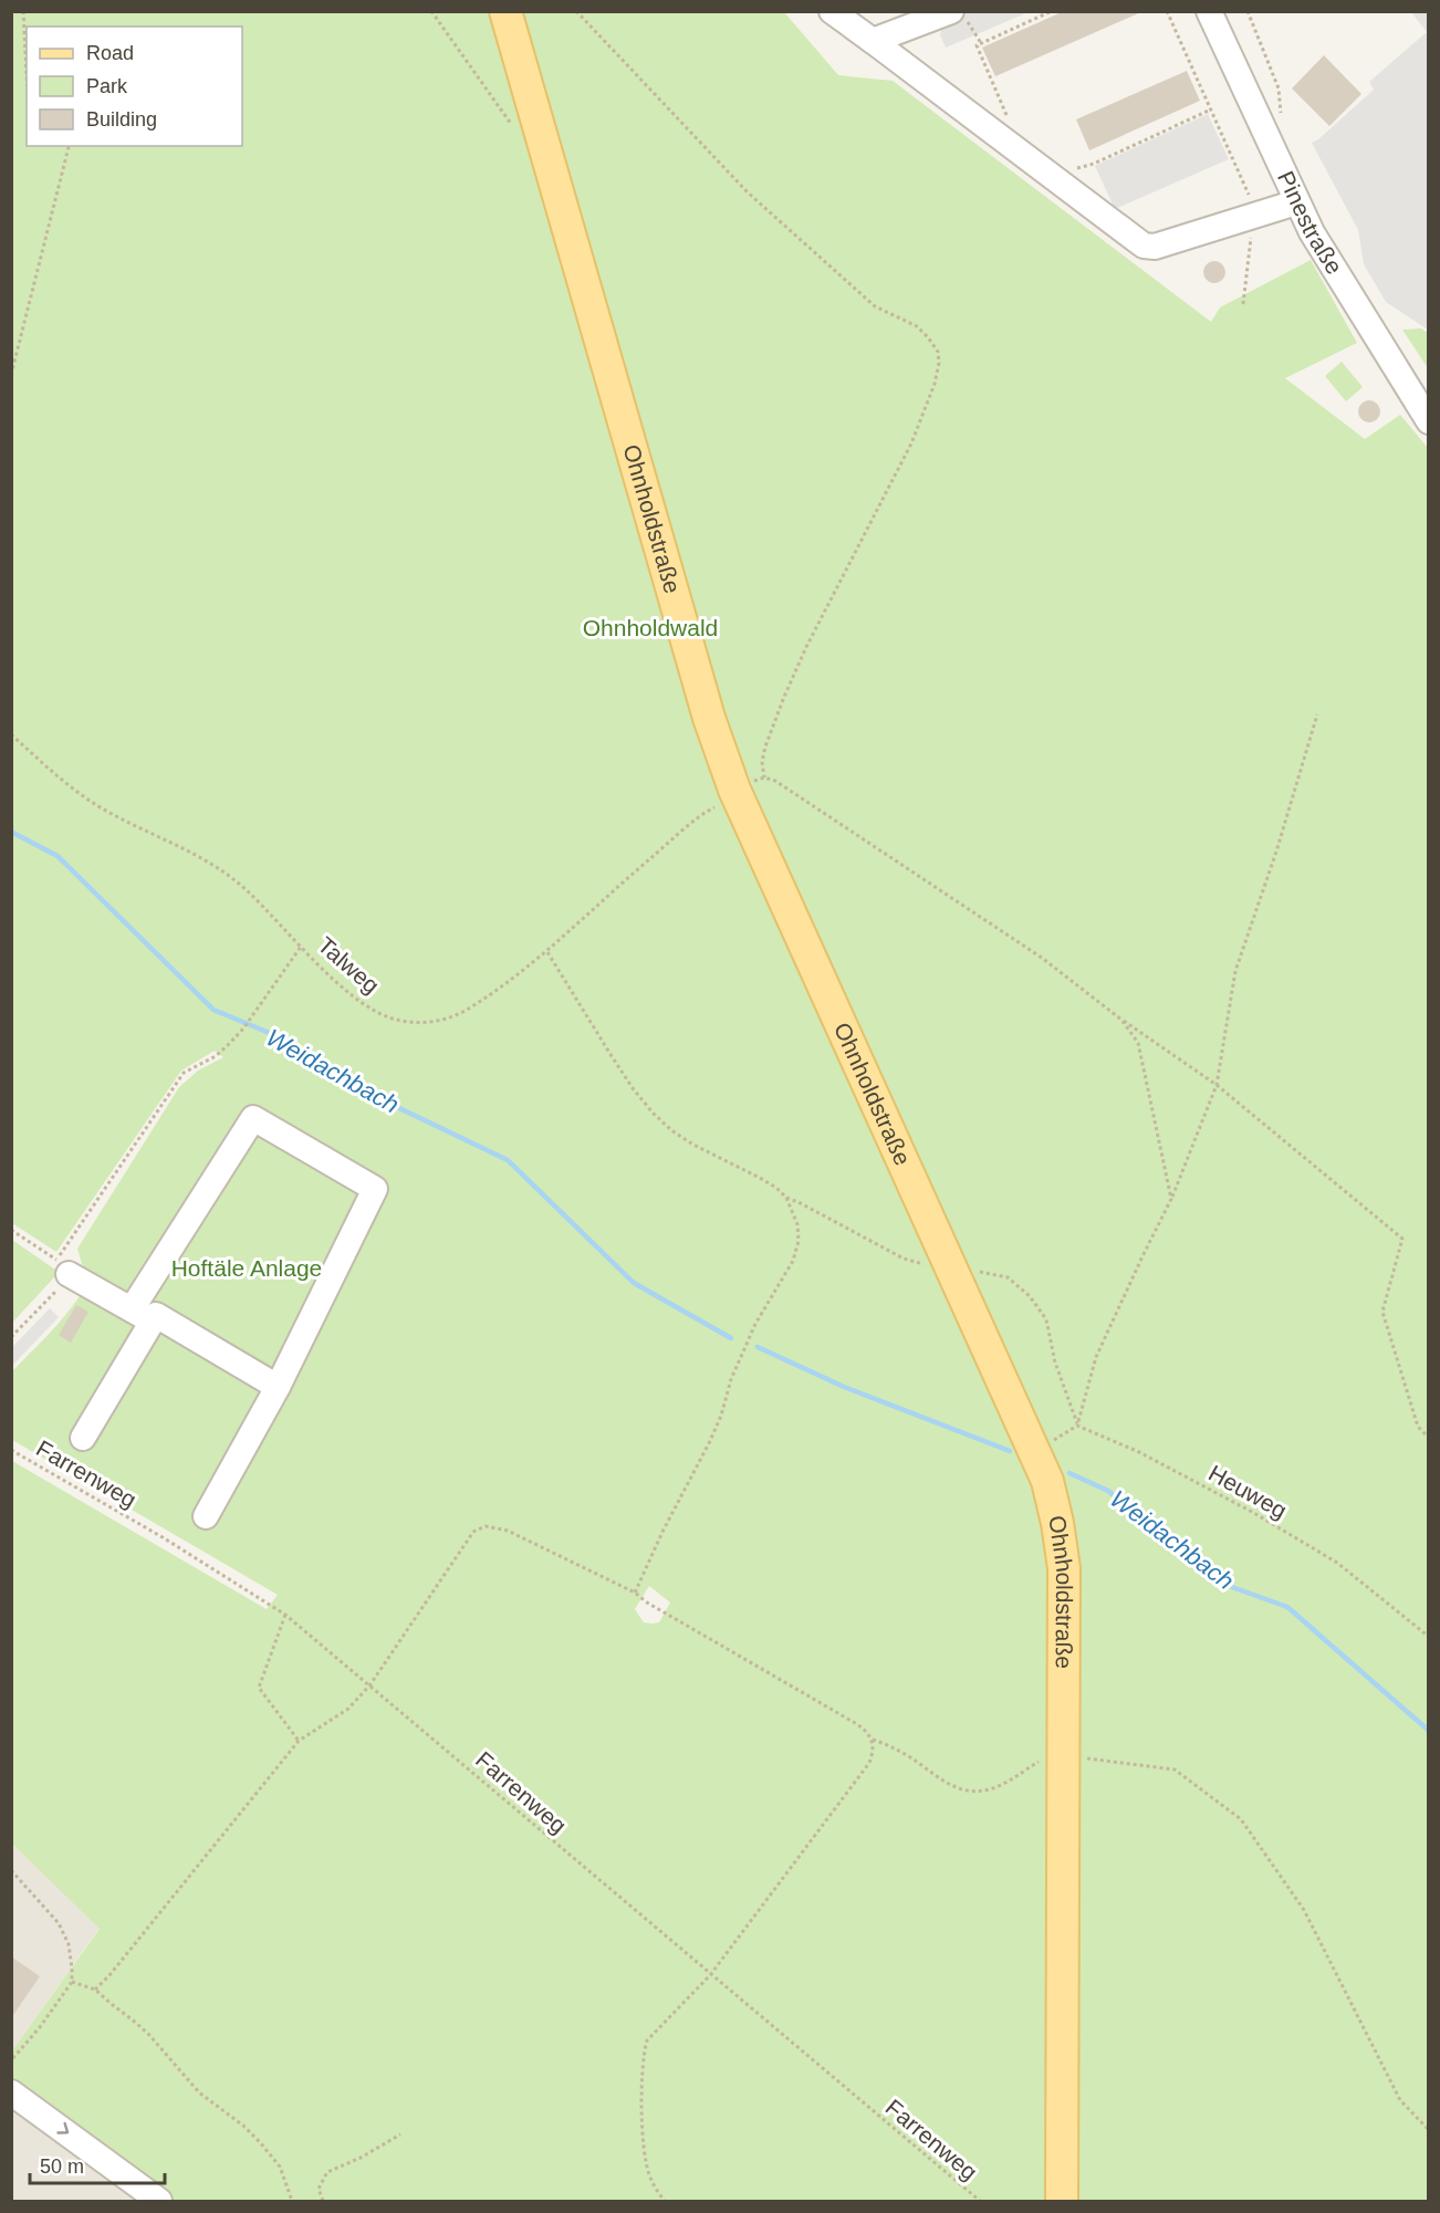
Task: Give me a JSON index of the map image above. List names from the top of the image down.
{
  "streets": {
    "main road": ["Ohnholdstraße"],
    "street": ["Pinestraße"],
    "path": ["Talweg", "Farrenweg", "Heuweg"]
  },
  "crossings": [
    ["Ohnholdstraße", "Talweg"]
  ],
  "water": ["Weidachbach"],
  "parks": ["Ohnholdwald", "Hoftäle Anlage"],
  "legend": ["Road", "Park", "Building"],
  "scale_bar": "50 m"
}
